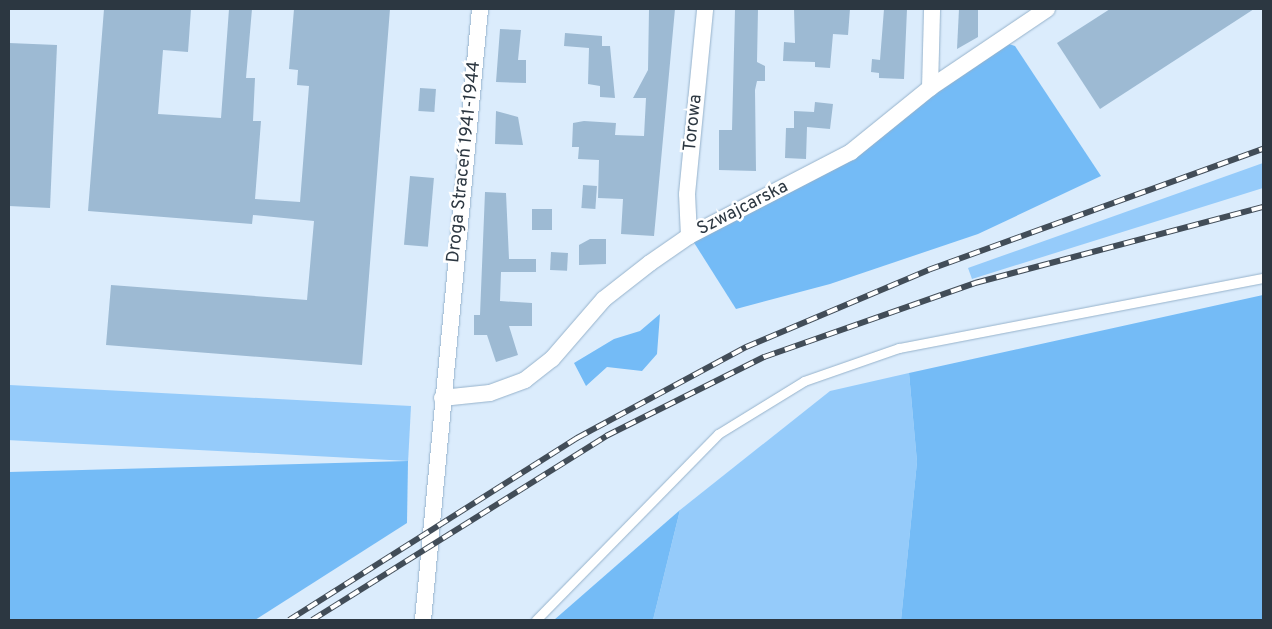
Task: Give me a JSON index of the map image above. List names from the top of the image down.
{
  "streets": {
    "street": ["Torowa", "Droga Straceń 1941-1944", "Szwajcarska"]
  },
  "crossings": [
    ["Torowa", "Szwajcarska"],
    ["Droga Straceń 1941-1944", "Szwajcarska"]
  ]
}
